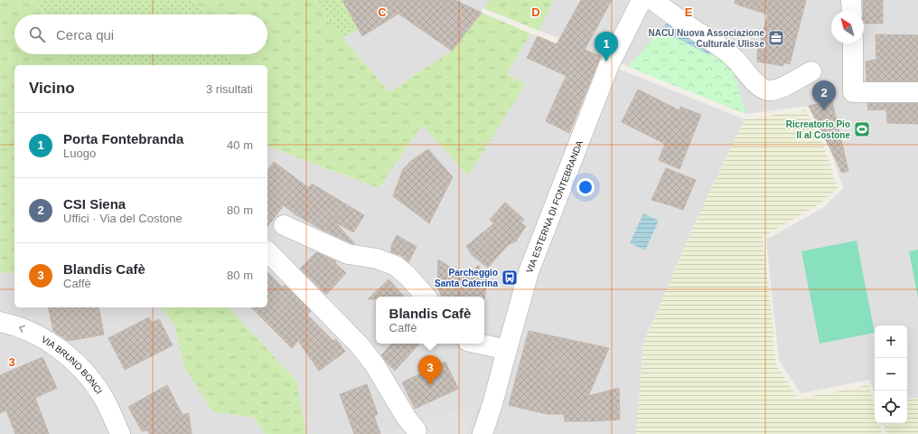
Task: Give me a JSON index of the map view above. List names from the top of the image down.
{
  "streets": {
    "street": ["VIA ESTERNA DI FONTEBRANDA", "VIA BRUNO BONCI"]
  },
  "one_way": ["VIA BRUNO BONCI"],
  "places": {
    "office": ["NACU Nuova Associazione Culturale Ulisse"],
    "sports": ["Ricreatorio Pio II al Costone"],
    "bus stop": ["Parcheggio Santa Caterina"]
  },
  "north": "top left",
  "page": {
    "search": "Cerca qui",
    "pins": ["1", "2", "3"],
    "heading": ["Vicino", "3 risultati"],
    "list": [
      {
        "mark": "1",
        "name": "Porta Fontebranda",
        "note": "Luogo",
        "value": "40 m"
      },
      {
        "mark": "2",
        "name": "CSI Siena",
        "note": "Uffici · Via del Costone",
        "value": "80 m"
      },
      {
        "mark": "3",
        "name": "Blandis Cafè",
        "note": "Caffè",
        "value": "80 m"
      }
    ],
    "popup": ["Blandis Cafè", "Caffè"],
    "map_buttons": ["+", "−"]
  },
  "grid": {
    "columns": ["C", "D", "E"],
    "rows": ["3"]
  }
}
